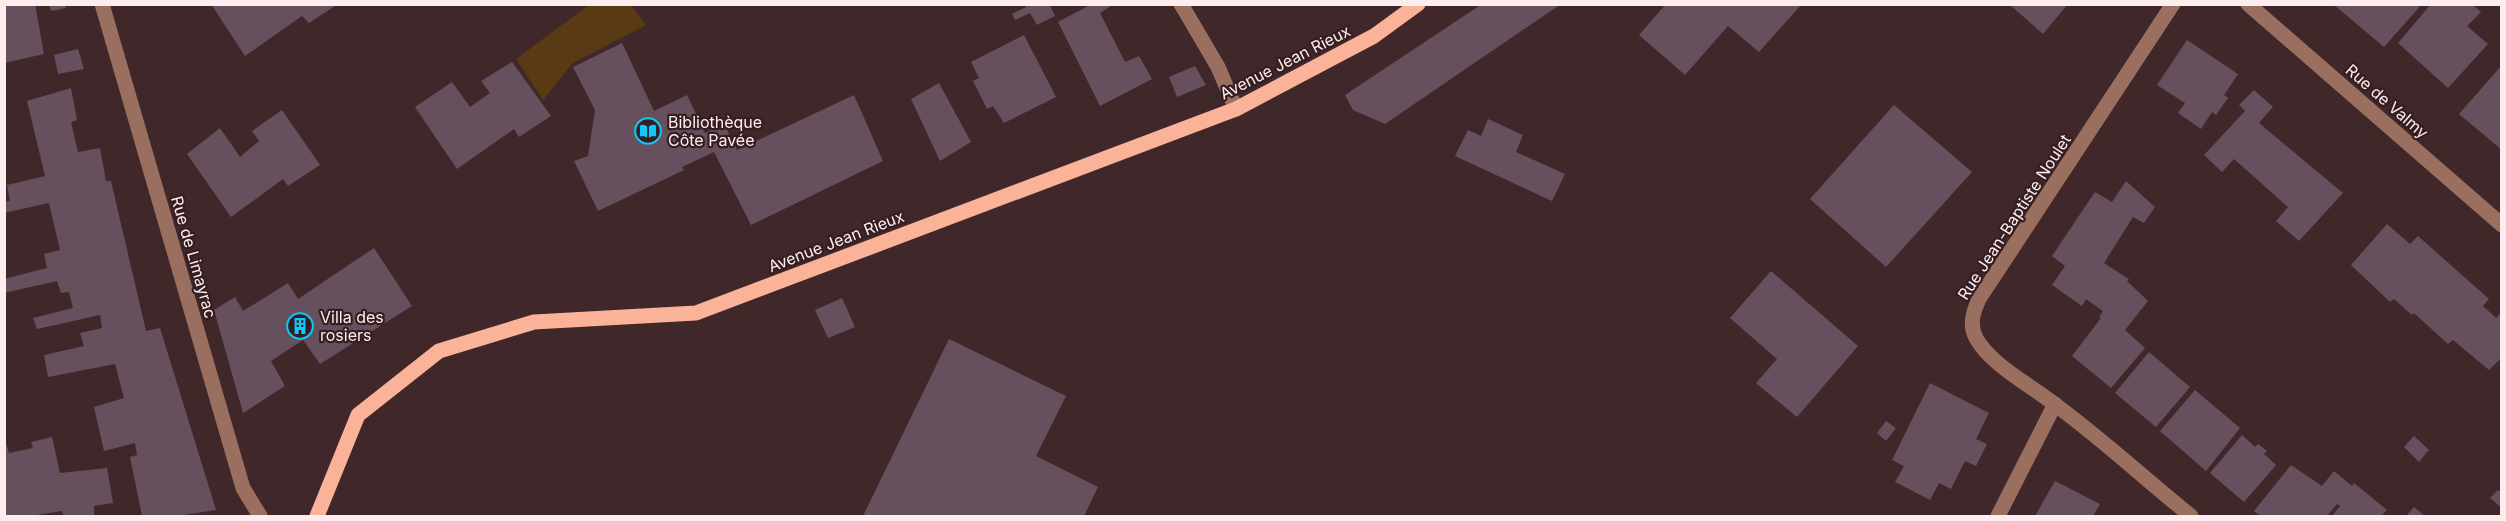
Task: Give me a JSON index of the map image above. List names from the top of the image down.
{
  "streets": {
    "main road": ["Avenue Jean Rieux"],
    "street": ["Rue de Valmy", "Rue Jean-Baptiste Noulet", "Rue de Limayrac"]
  },
  "places": {
    "library": ["Bibliothèque Côte Pavée"],
    "building": ["Villa des rosiers"]
  }
}
